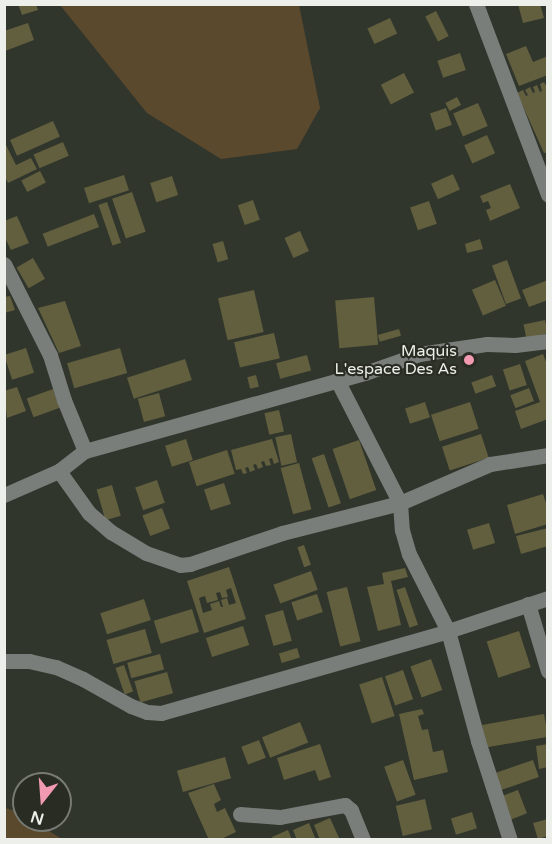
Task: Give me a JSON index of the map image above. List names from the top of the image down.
{
  "places": ["Maquis L'espace Des As"],
  "north": "bottom"
}
